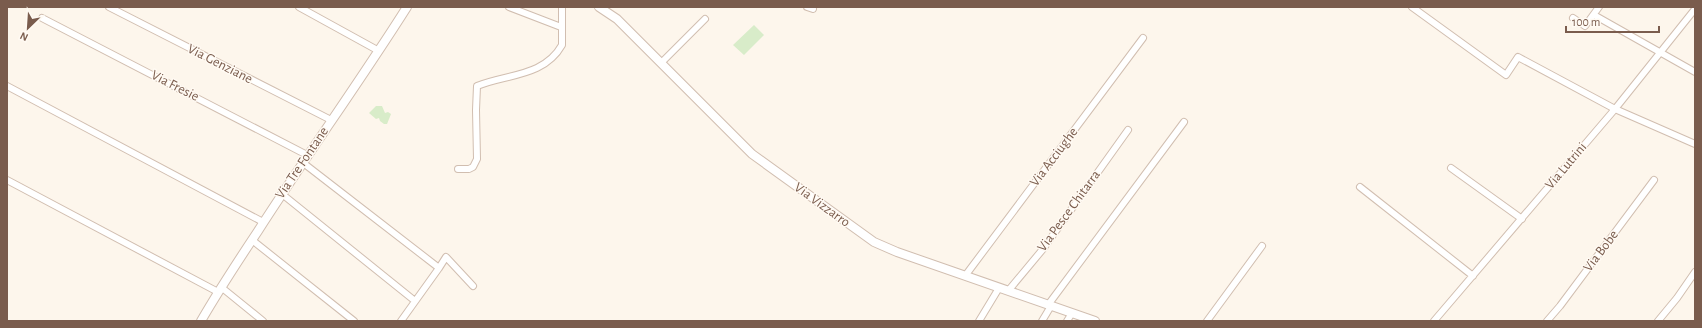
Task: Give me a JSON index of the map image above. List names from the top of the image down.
{
  "streets": {
    "street": [
      "Via Genziane",
      "Via Fresie",
      "Via Acciughe",
      "Via Tre Fontane",
      "Via Lutrini",
      "Via Vizzarro",
      "Via Pesce Chitarra",
      "Via Bobe"
    ]
  },
  "crossings": [
    ["Via Genziane", "Via Tre Fontane"],
    ["Via Fresie", "Via Tre Fontane"],
    ["Via Acciughe", "Via Vizzarro"],
    ["Via Vizzarro", "Via Pesce Chitarra"]
  ],
  "scale_bar": "100 m",
  "north": "bottom left"
}
